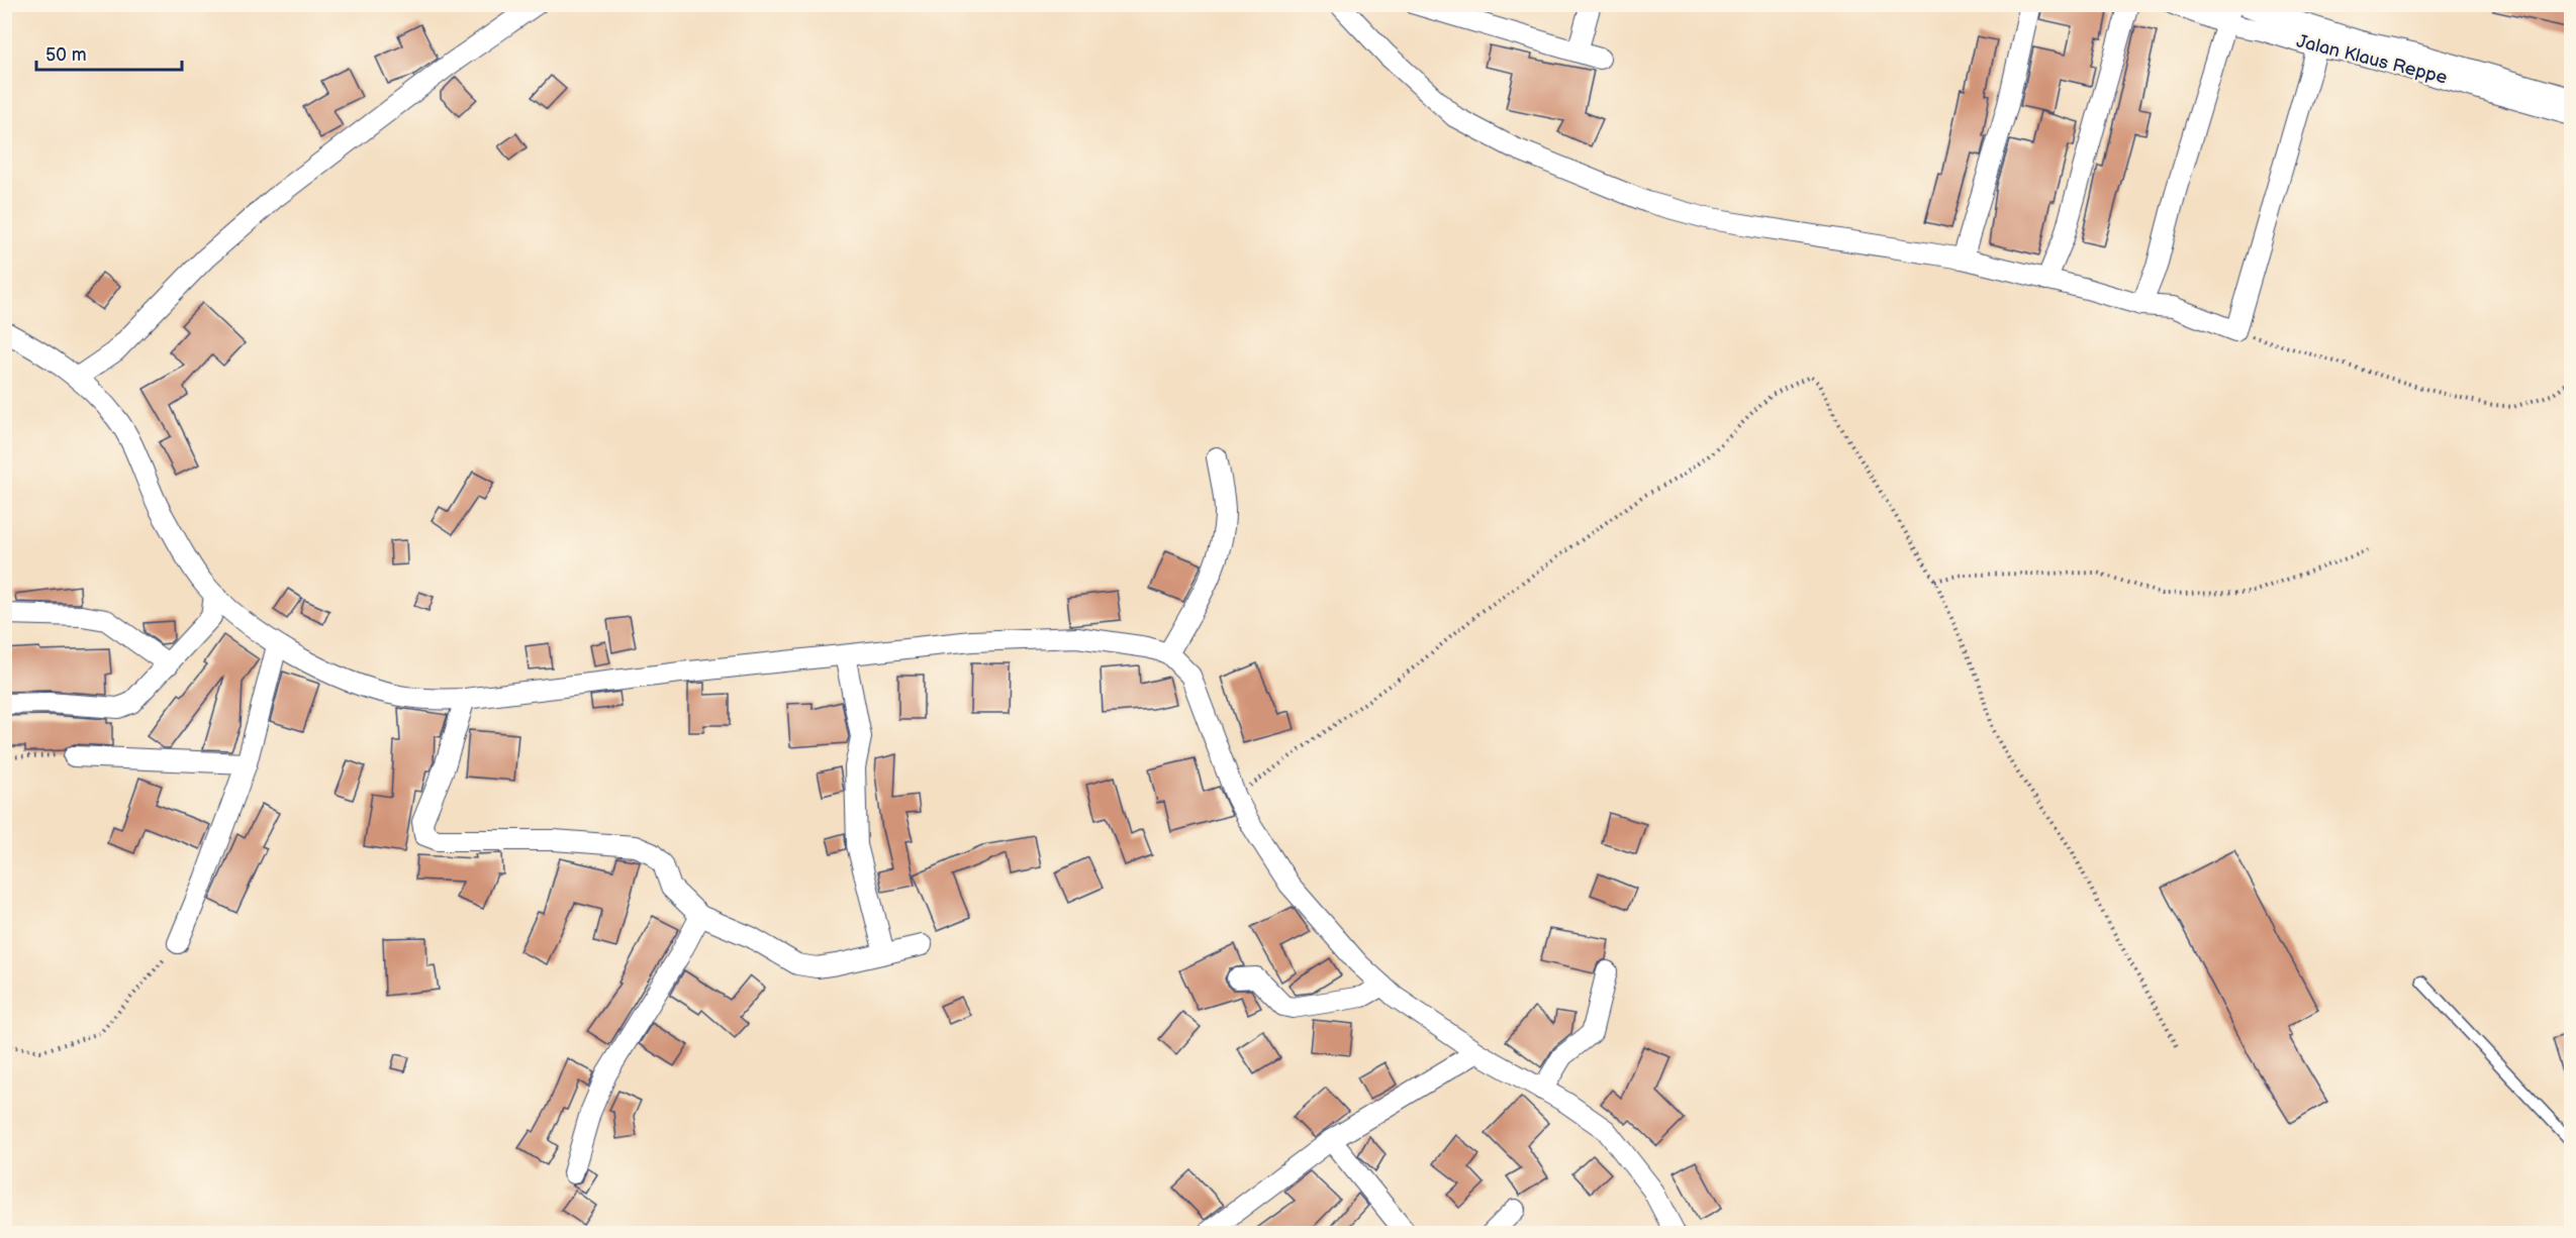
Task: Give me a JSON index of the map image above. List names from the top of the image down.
{
  "streets": {
    "street": ["Jalan Klaus Reppe"]
  },
  "scale_bar": "50 m"
}
